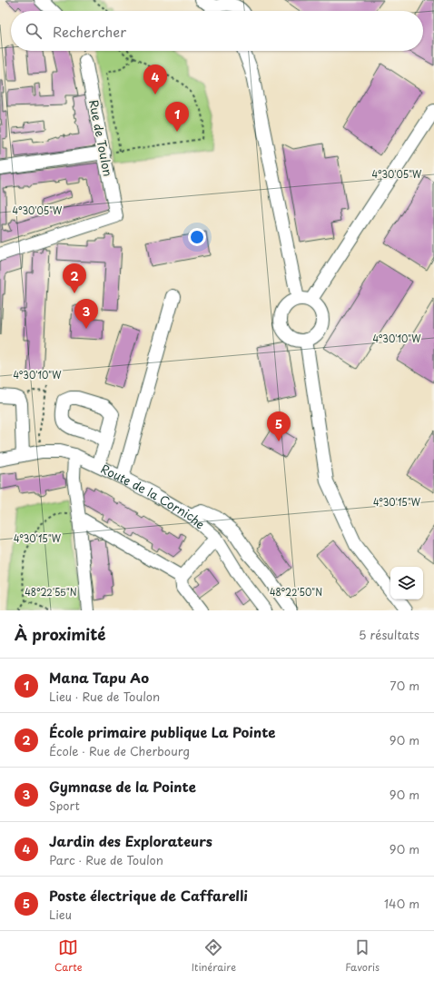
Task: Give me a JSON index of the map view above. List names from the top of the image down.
{
  "streets": {
    "street": ["Rue de Toulon", "Route de la Corniche"]
  },
  "page": {
    "search": "Rechercher",
    "pins": [
      "4",
      "1",
      "2",
      "3",
      "5"
    ],
    "heading": ["À proximité", "5 résultats"],
    "list": [
      {
        "mark": "1",
        "name": "Mana Tapu Ao",
        "note": "Lieu · Rue de Toulon",
        "value": "70 m"
      },
      {
        "mark": "2",
        "name": "École primaire publique La Pointe",
        "note": "École · Rue de Cherbourg",
        "value": "90 m"
      },
      {
        "mark": "3",
        "name": "Gymnase de la Pointe",
        "note": "Sport",
        "value": "90 m"
      },
      {
        "mark": "4",
        "name": "Jardin des Explorateurs",
        "note": "Parc · Rue de Toulon",
        "value": "90 m"
      },
      {
        "mark": "5",
        "name": "Poste électrique de Caffarelli",
        "note": "Lieu",
        "value": "140 m"
      }
    ],
    "nav": ["Carte", "Itinéraire", "Favoris"]
  },
  "coordinates": [
    "4°30'05\"W",
    "4°30'10\"W",
    "4°30'15\"W",
    "48°22'55\"N",
    "48°22'50\"N"
  ]
}
